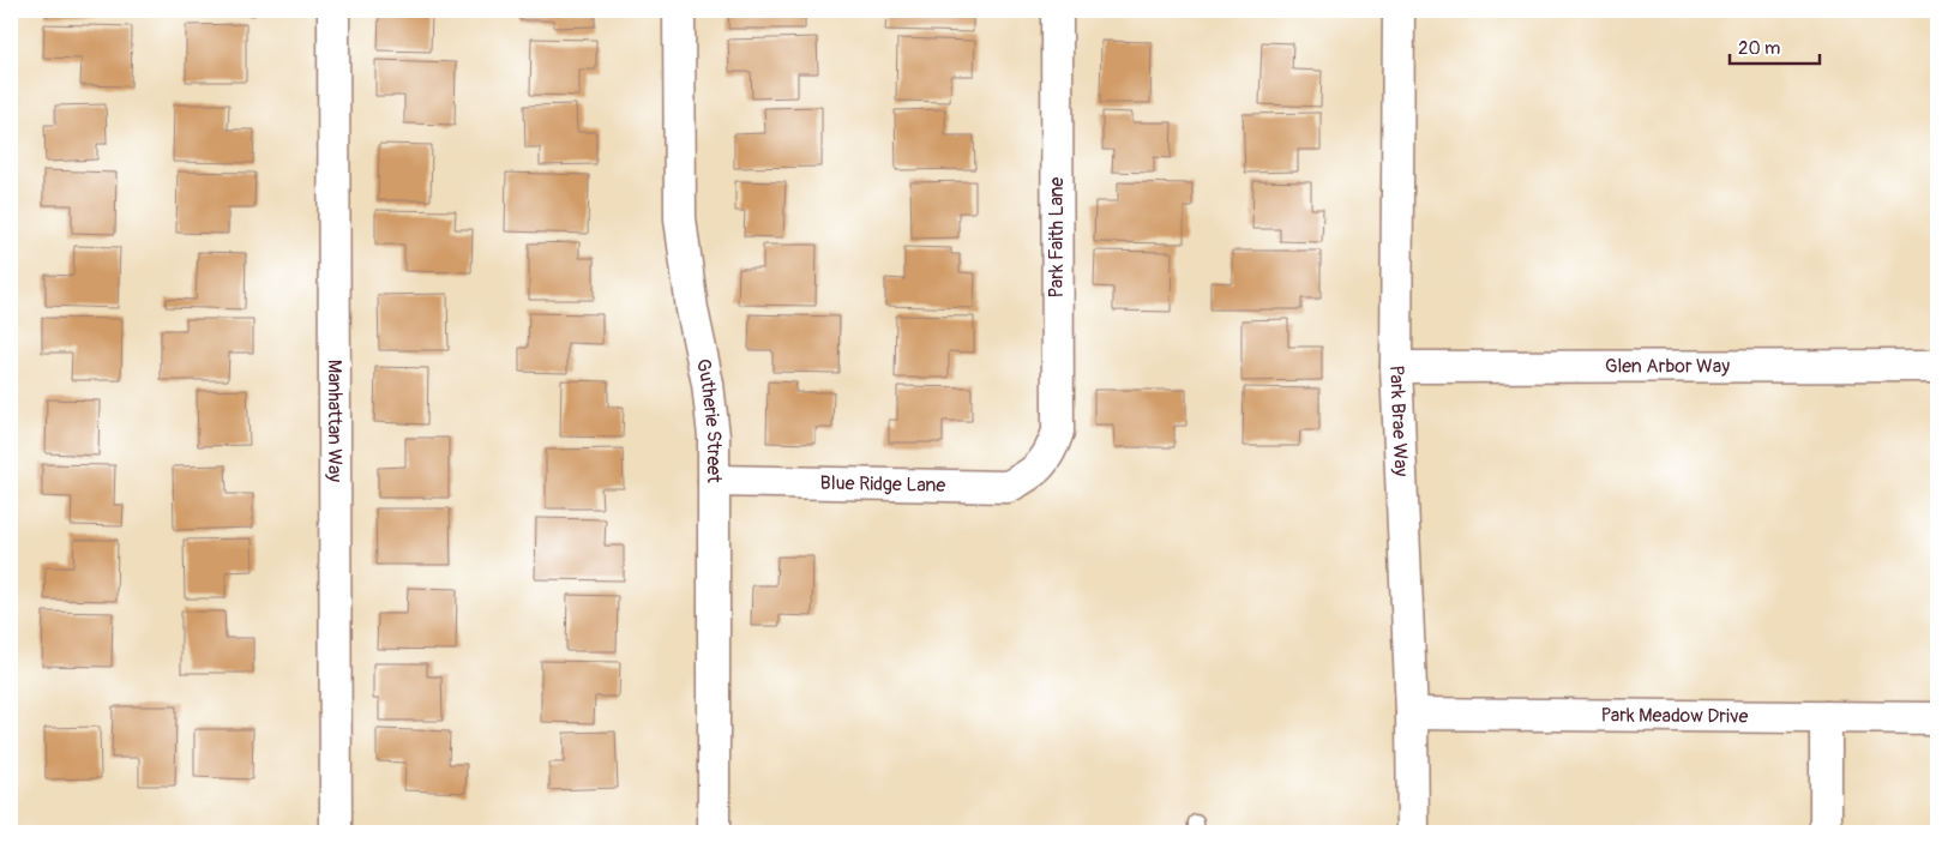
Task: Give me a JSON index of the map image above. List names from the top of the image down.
{
  "streets": {
    "street": [
      "Park Faith Lane",
      "Glen Arbor Way",
      "Gutherie Street",
      "Manhattan Way",
      "Park Brae Way",
      "Blue Ridge Lane",
      "Park Meadow Drive"
    ]
  },
  "crossings": [
    ["Park Faith Lane", "Blue Ridge Lane"],
    ["Glen Arbor Way", "Park Brae Way"],
    ["Gutherie Street", "Blue Ridge Lane"],
    ["Park Brae Way", "Park Meadow Drive"]
  ],
  "scale_bar": "20 m"
}
